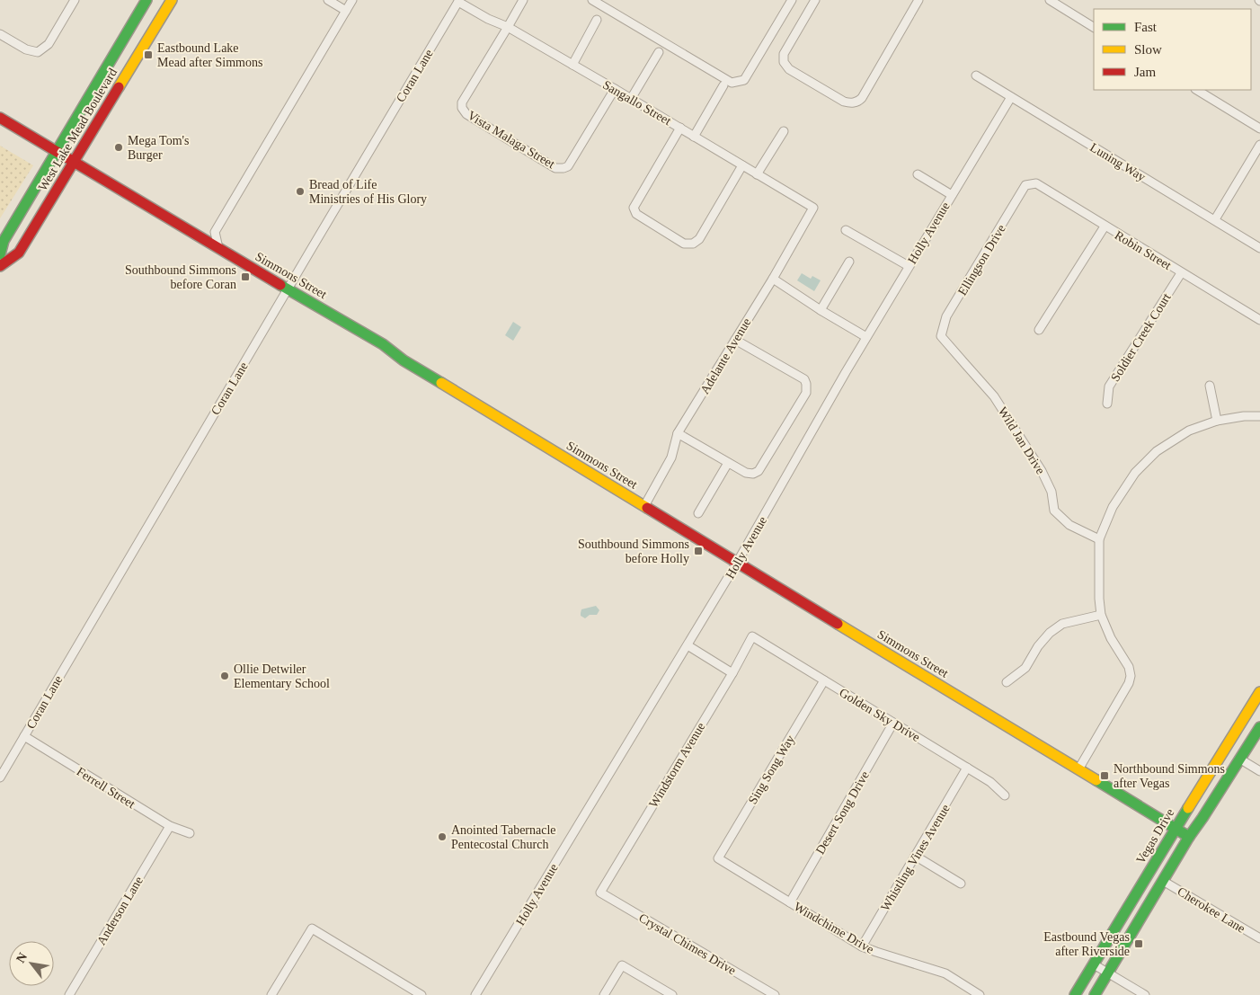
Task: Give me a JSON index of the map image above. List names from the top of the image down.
{
  "streets": {
    "main road": ["West Lake Mead Boulevard", "Simmons Street", "Vegas Drive"],
    "street": [
      "Coran Lane",
      "Sangallo Street",
      "Vista Malaga Street",
      "Luning Way",
      "Holly Avenue",
      "Robin Street",
      "Ellingson Drive",
      "Soldier Creek Court",
      "Adelante Avenue",
      "Wild Jan Drive",
      "Golden Sky Drive",
      "Windstorm Avenue",
      "Sing Song Way",
      "Ferrell Street",
      "Desert Song Drive",
      "Whistling Vines Avenue",
      "Cherokee Lane",
      "Anderson Lane",
      "Windchime Drive",
      "Crystal Chimes Drive"
    ]
  },
  "crossings": [
    ["Coran Lane", "Sangallo Street"],
    ["Coran Lane", "Simmons Street"],
    ["Coran Lane", "Ferrell Street"],
    ["Sangallo Street", "Vista Malaga Street"],
    ["Sangallo Street", "Adelante Avenue"],
    ["West Lake Mead Boulevard", "Simmons Street"],
    ["Luning Way", "Holly Avenue"],
    ["Holly Avenue", "Simmons Street"],
    ["Robin Street", "Ellingson Drive"],
    ["Robin Street", "Soldier Creek Court"],
    ["Ellingson Drive", "Wild Jan Drive"],
    ["Simmons Street", "Adelante Avenue"],
    ["Simmons Street", "Vegas Drive"],
    ["Golden Sky Drive", "Windstorm Avenue"],
    ["Golden Sky Drive", "Sing Song Way"],
    ["Golden Sky Drive", "Desert Song Drive"],
    ["Golden Sky Drive", "Whistling Vines Avenue"],
    ["Windstorm Avenue", "Crystal Chimes Drive"],
    ["Sing Song Way", "Windchime Drive"],
    ["Ferrell Street", "Anderson Lane"],
    ["Desert Song Drive", "Windchime Drive"],
    ["Whistling Vines Avenue", "Windchime Drive"]
  ],
  "places": {
    "transit": [
      "Eastbound Lake Mead after Simmons",
      "Southbound Simmons before Coran",
      "Southbound Simmons before Holly",
      "Northbound Simmons after Vegas",
      "Eastbound Vegas after Riverside"
    ],
    "other": [
      "Mega Tom's Burger",
      "Bread of Life Ministries of His Glory",
      "Ollie Detwiler Elementary School",
      "Anointed Tabernacle Pentecostal Church"
    ]
  },
  "legend": ["Fast", "Slow", "Jam"],
  "north": "top left"
}
